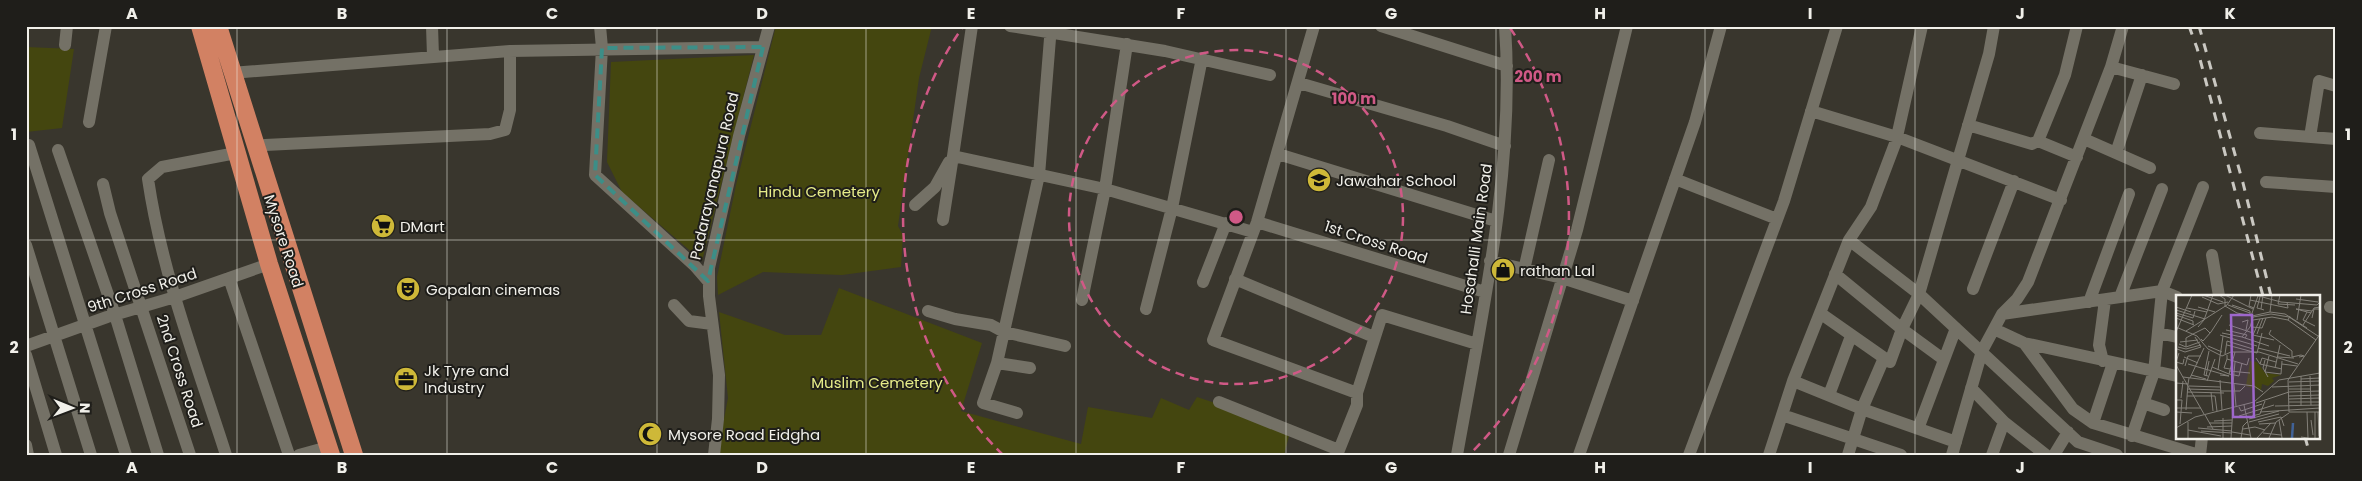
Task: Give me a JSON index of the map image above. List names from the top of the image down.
{
  "streets": {
    "highway": ["Mysore Road"],
    "street": [
      "Padarayanapura Road",
      "Hosahalli Main Road",
      "1st Cross Road",
      "9th Cross Road",
      "2nd Cross Road"
    ]
  },
  "crossings": [
    ["Hosahalli Main Road", "1st Cross Road"],
    ["Mysore Road", "9th Cross Road"],
    ["9th Cross Road", "2nd Cross Road"]
  ],
  "parks": ["Hindu Cemetery", "Muslim Cemetery"],
  "places": {
    "school or university": ["Jawahar School"],
    "supermarket": ["DMart"],
    "shop": ["rathan Lal"],
    "theatre": ["Gopalan cinemas"],
    "office": ["Jk Tyre and Industry"],
    "mosque": ["Mysore Road Eidgha"]
  },
  "north": "right",
  "grid": {
    "columns": [
      "A",
      "B",
      "C",
      "D",
      "E",
      "F",
      "G",
      "H",
      "I",
      "J",
      "K"
    ],
    "rows": ["1", "2"]
  },
  "rings": ["200 m", "100 m"]
}
